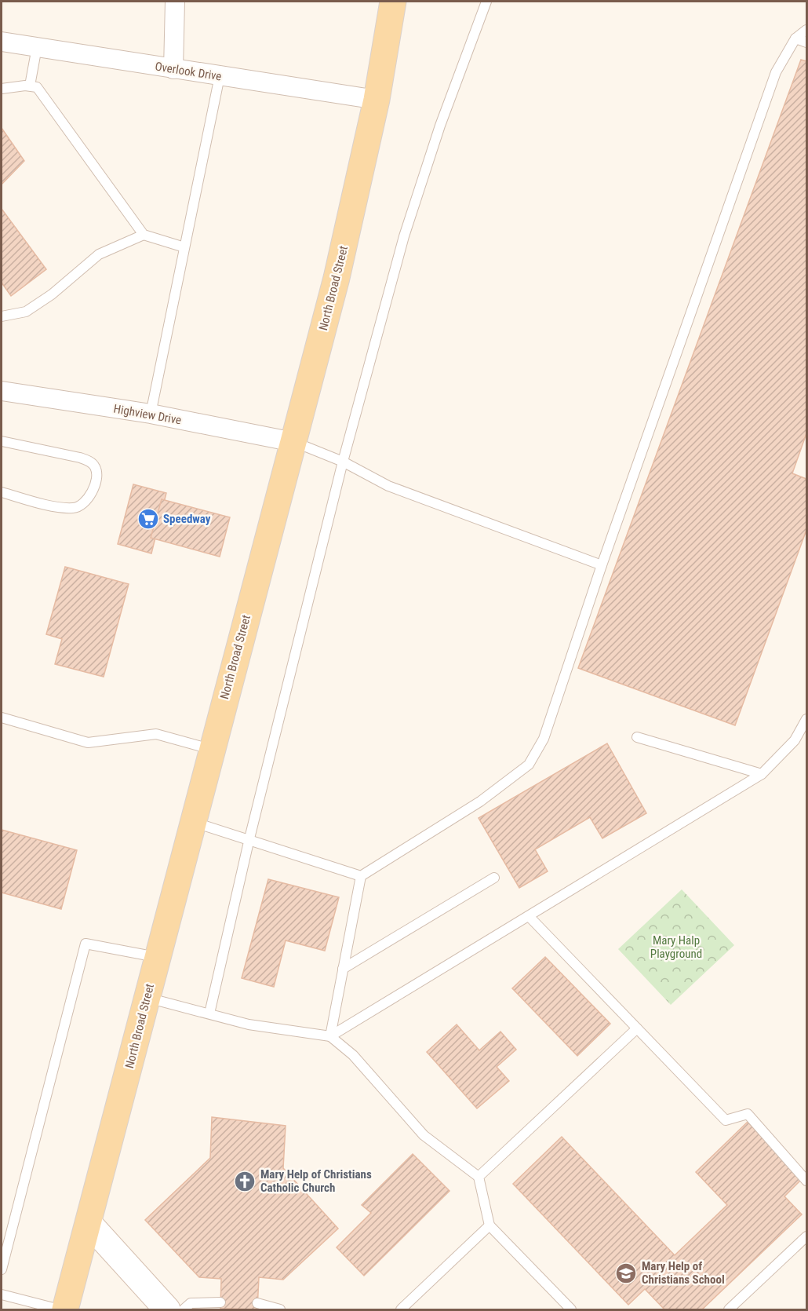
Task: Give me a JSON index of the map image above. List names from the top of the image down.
{
  "streets": {
    "main road": ["North Broad Street"],
    "street": ["Overlook Drive", "Highview Drive"]
  },
  "crossings": [
    ["Overlook Drive", "North Broad Street"],
    ["North Broad Street", "Highview Drive"]
  ],
  "parks": ["Mary Halp Playground"],
  "places": {
    "supermarket": ["Speedway"],
    "church": ["Mary Help of Christians Catholic Church"],
    "school or university": ["Mary Help of Christians School"]
  }
}
